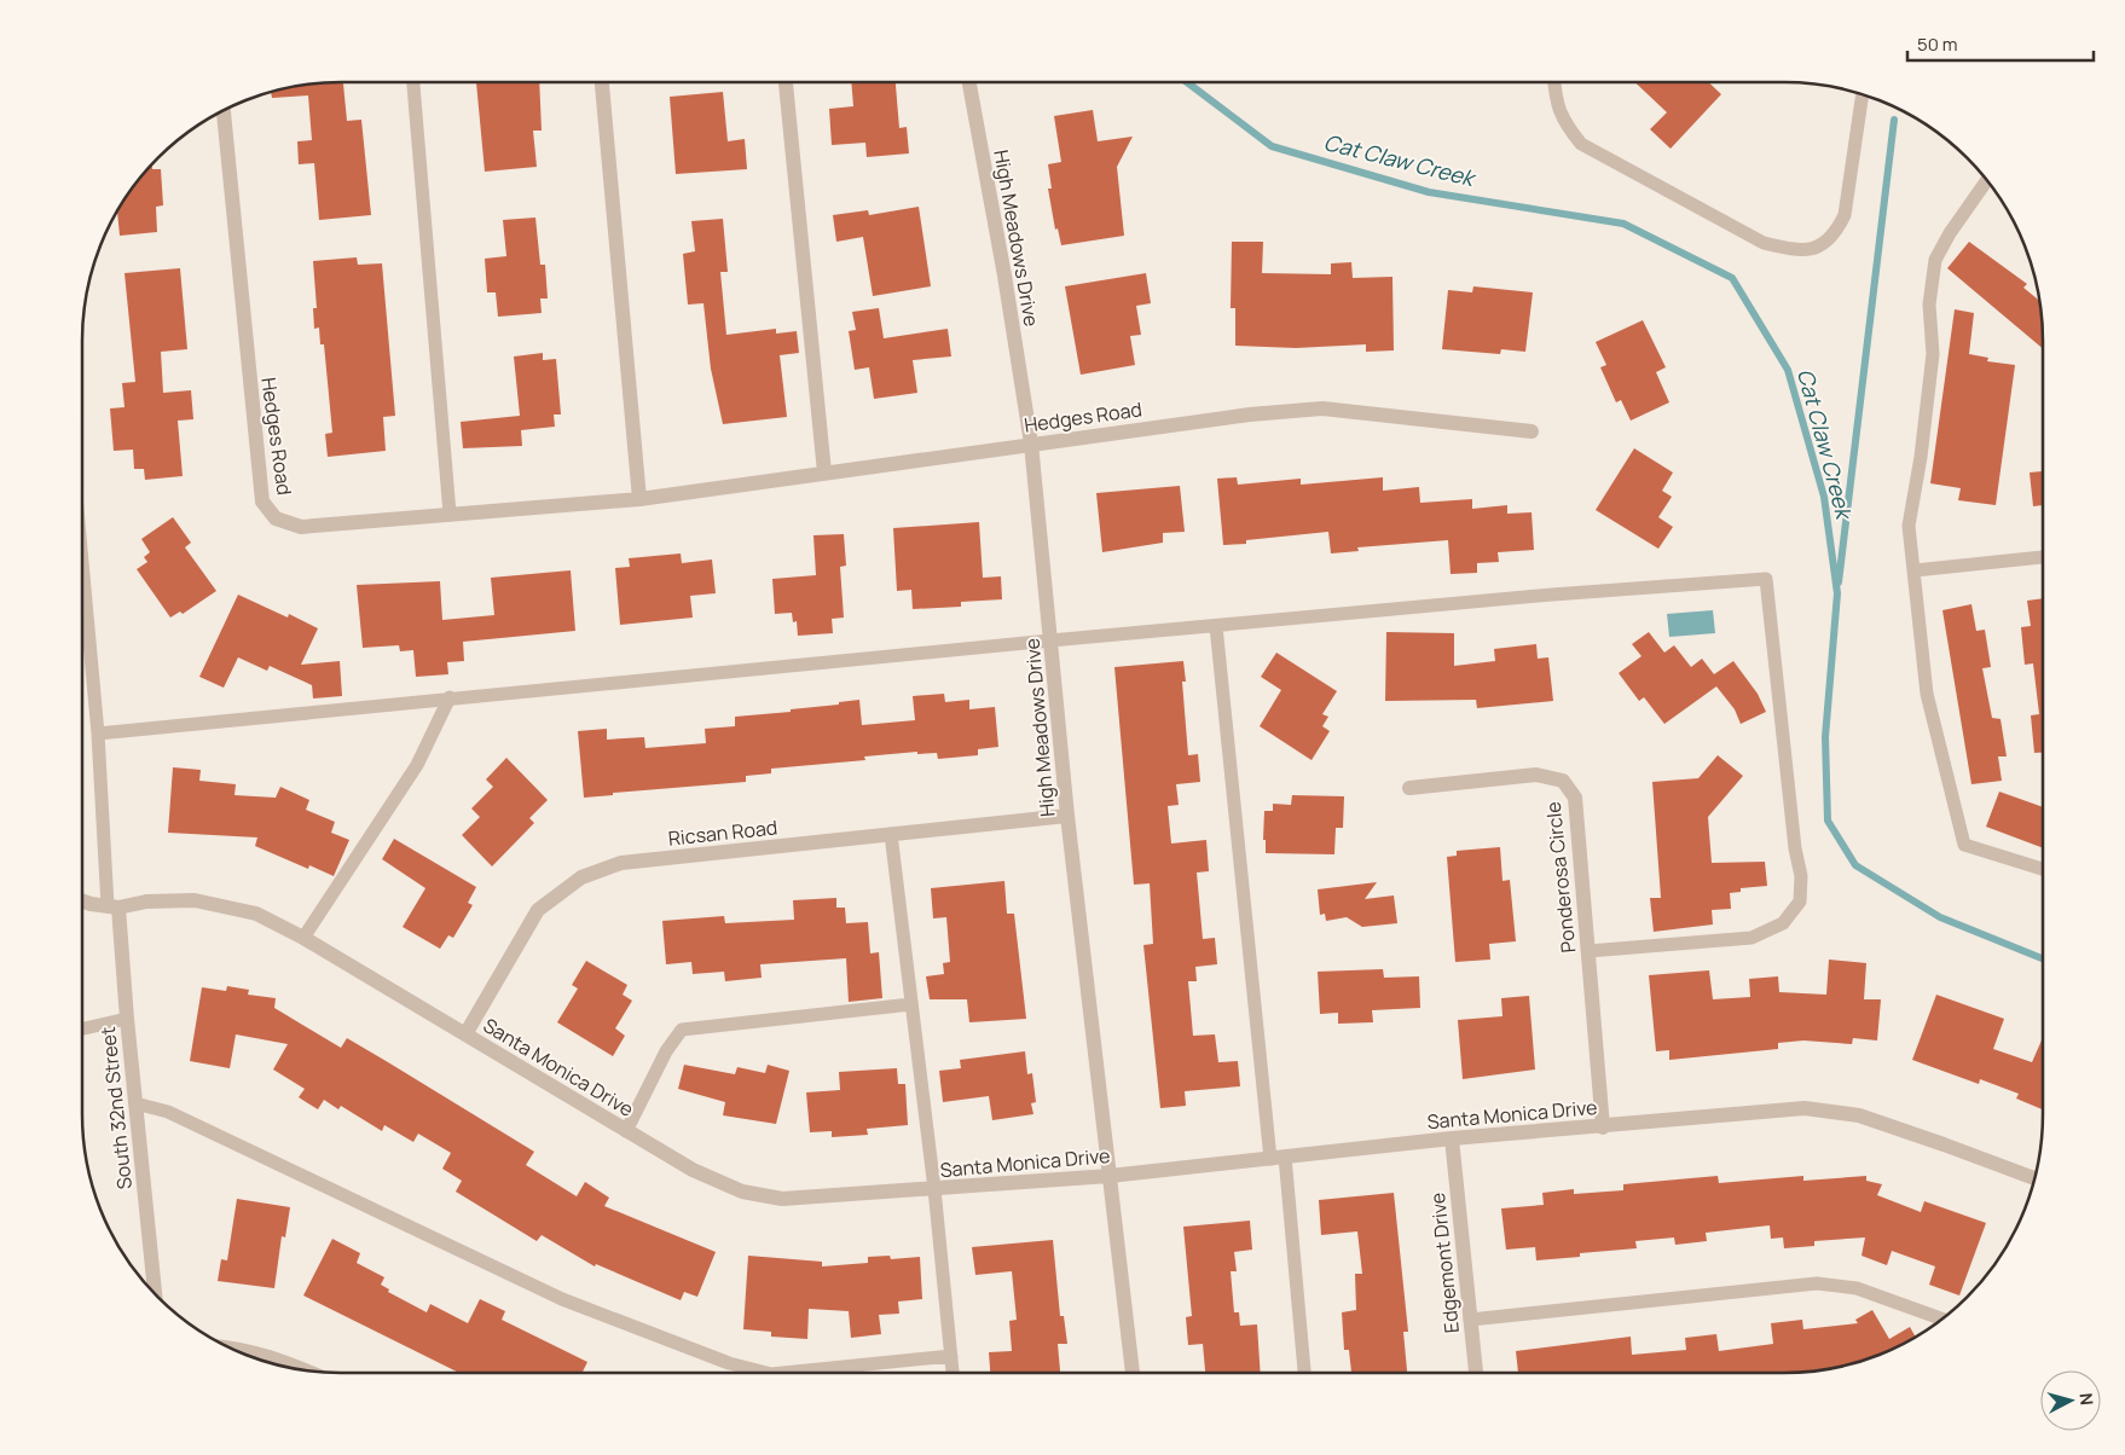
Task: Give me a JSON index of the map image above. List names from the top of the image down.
{
  "streets": {
    "street": [
      "High Meadows Drive",
      "Hedges Road",
      "Ricsan Road",
      "Ponderosa Circle",
      "Santa Monica Drive",
      "South 32nd Street",
      "Edgemont Drive"
    ]
  },
  "crossings": [
    ["High Meadows Drive", "Hedges Road"],
    ["High Meadows Drive", "Ricsan Road"],
    ["High Meadows Drive", "Santa Monica Drive"],
    ["Ricsan Road", "Santa Monica Drive"],
    ["Ponderosa Circle", "Santa Monica Drive"],
    ["Santa Monica Drive", "South 32nd Street"],
    ["Santa Monica Drive", "Edgemont Drive"]
  ],
  "water": ["Cat Claw Creek"],
  "scale_bar": "50 m",
  "north": "right"
}
